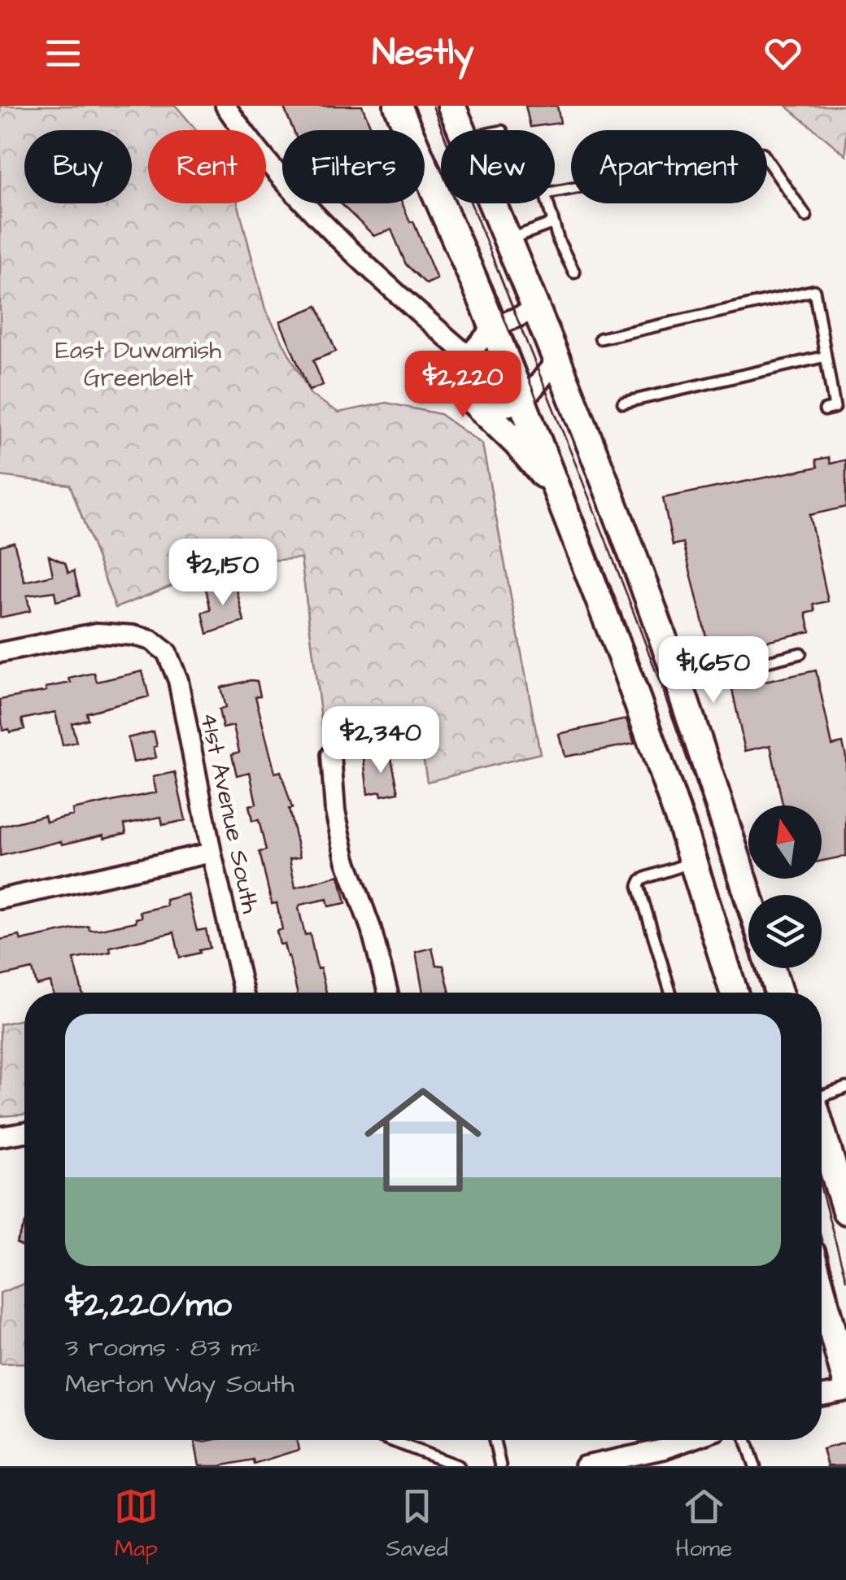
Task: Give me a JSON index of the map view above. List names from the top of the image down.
{
  "streets": {
    "street": ["41st Avenue South"]
  },
  "parks": ["East Duwamish Greenbelt"],
  "north": "top",
  "page": {
    "header": "Nestly",
    "chip": [
      "Buy",
      "Rent",
      "Filters",
      "New",
      "Apartment"
    ],
    "price": [
      "$2,220",
      "$2,150",
      "$1,650",
      "$2,340"
    ],
    "list": [
      {
        "name": "$2,220/mo",
        "note": "3 rooms · 83 m² · Merton Way South"
      }
    ],
    "tabs": ["Map", "Saved", "Home"]
  }
}
